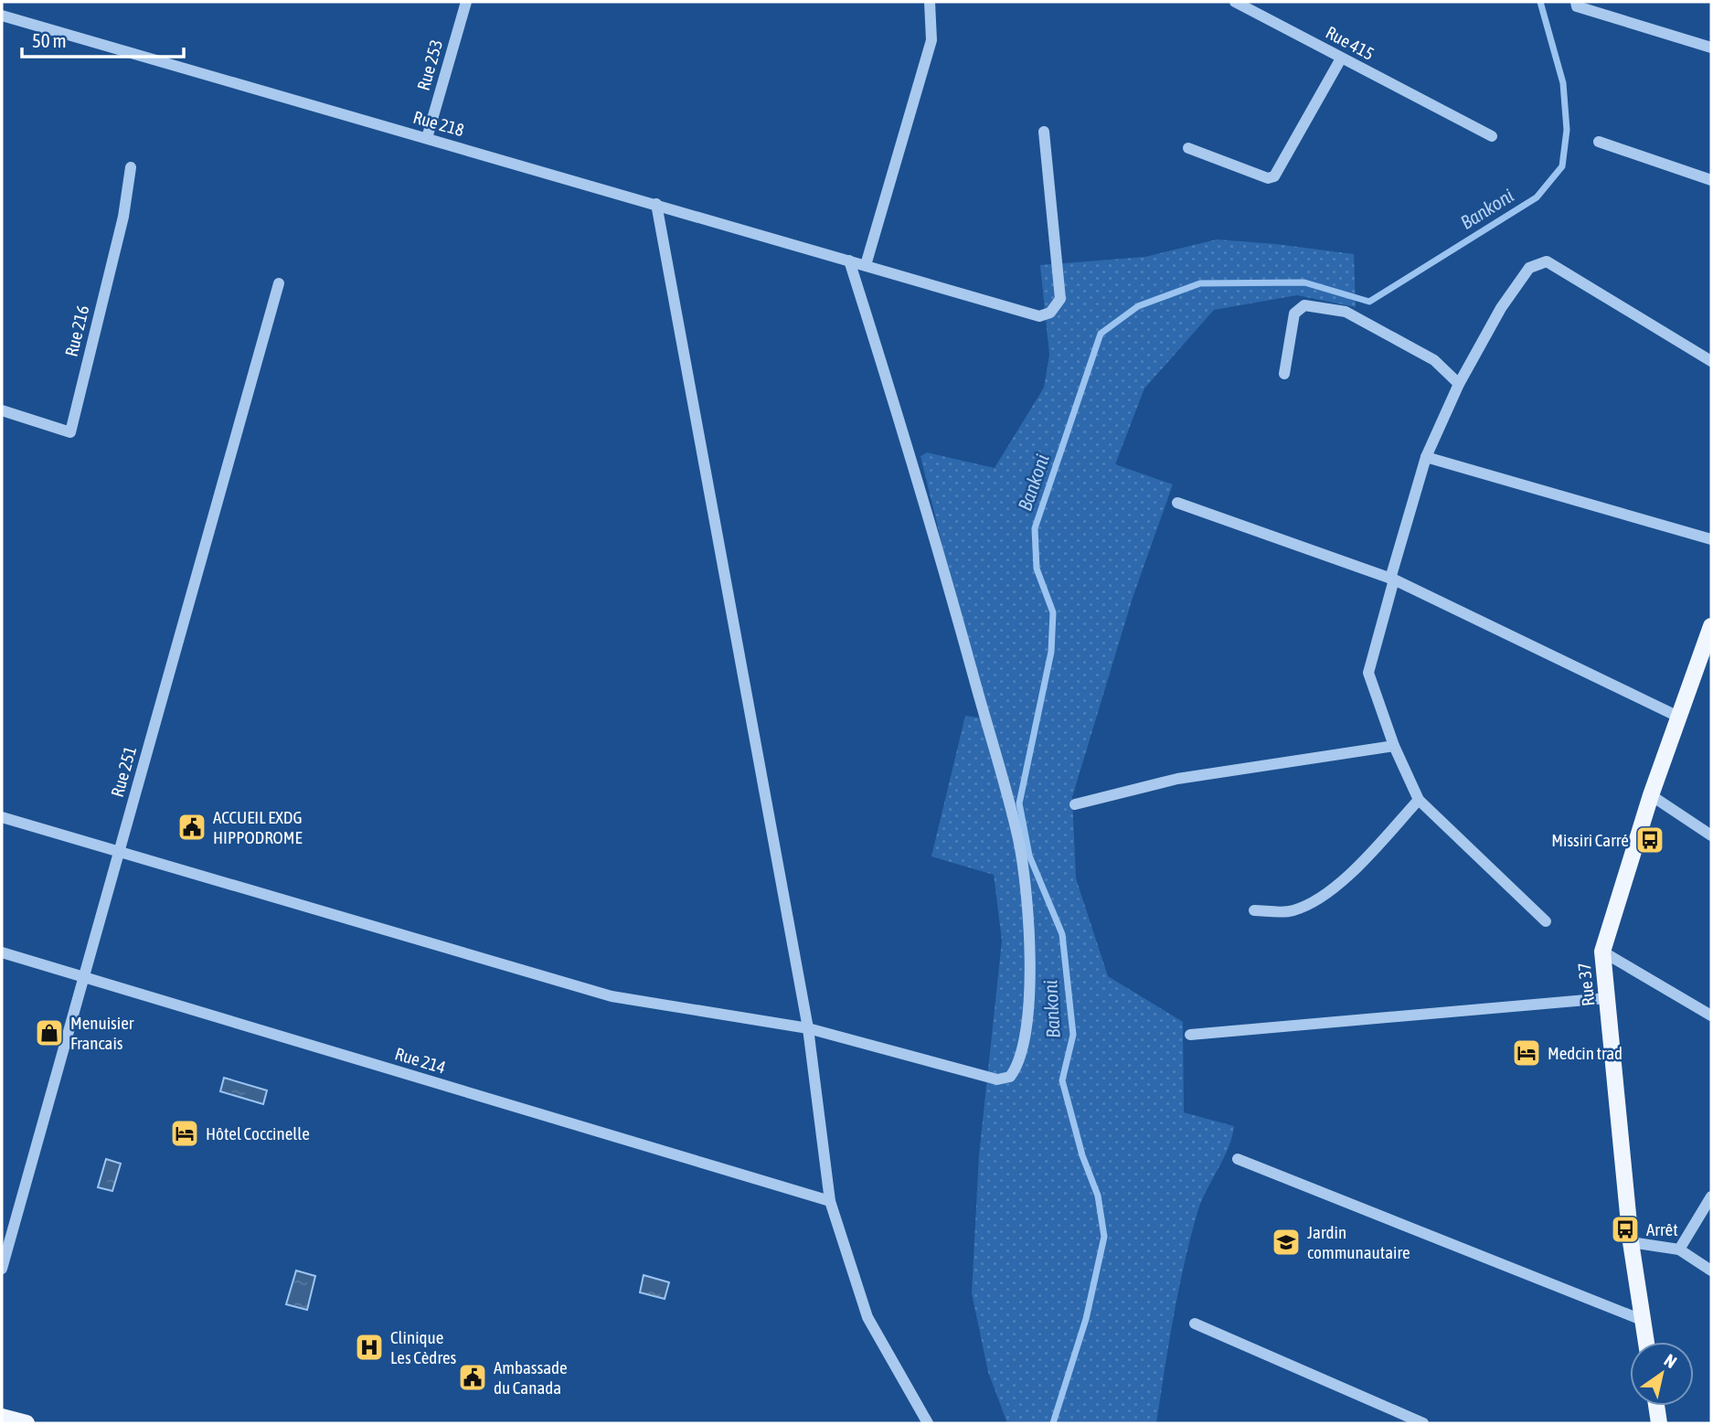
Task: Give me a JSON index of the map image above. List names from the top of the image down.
{
  "streets": {
    "main road": ["Rue 37"],
    "street": [
      "Rue 415",
      "Rue 253",
      "Rue 218",
      "Rue 216",
      "Rue 251",
      "Rue 214"
    ]
  },
  "crossings": [
    ["Rue 253", "Rue 218"],
    ["Rue 251", "Rue 214"]
  ],
  "water": ["Bankoni"],
  "places": {
    "public building": ["ACCUEIL EXDG HIPPODROME", "Ambassade du Canada"],
    "bus stop": ["Missiri Carré", "Arrêt"],
    "shop": ["Menuisier Francais"],
    "hotel": ["Medcin trad", "Hôtel Coccinelle"],
    "school or university": ["Jardin communautaire"],
    "hospital": ["Clinique Les Cèdres"]
  },
  "scale_bar": "50 m",
  "north": "top right"
}
